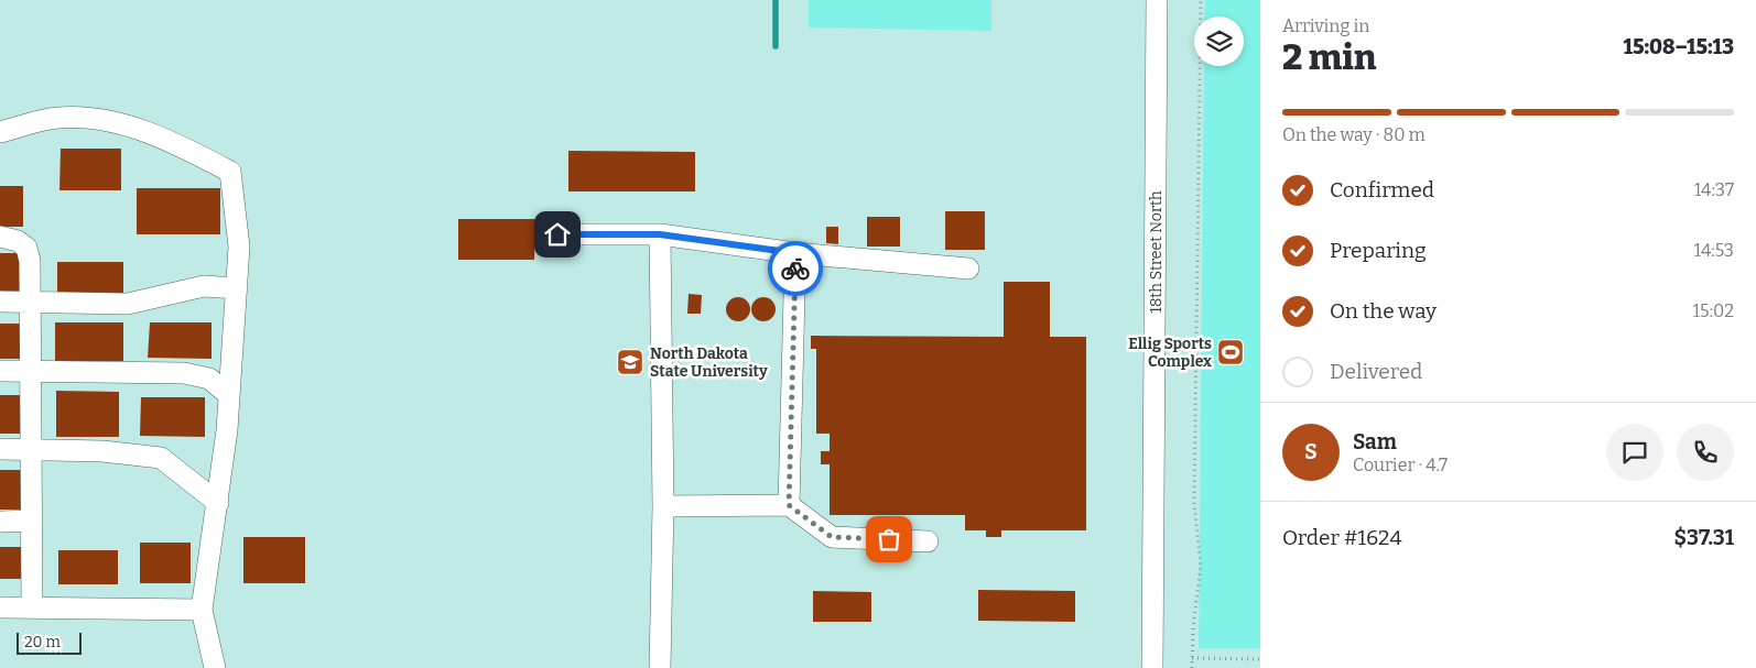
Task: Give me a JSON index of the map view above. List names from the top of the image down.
{
  "streets": {
    "street": ["18th Street North"]
  },
  "places": {
    "sports": ["Ellig Sports Complex"],
    "school or university": ["North Dakota State University"]
  },
  "scale_bar": "20 m",
  "page": {
    "heading": ["2 min", "Arriving in", "15:08–15:13"],
    "panel": [
      "Sam",
      "Courier · 4.7",
      "Order #1624",
      "$37.31"
    ],
    "bar": "On the way · 80 m",
    "list": [
      ["Confirmed", "14:37"],
      ["Preparing", "14:53"],
      ["On the way", "15:02"],
      "Delivered"
    ],
    "round": "S",
    "scale": "20 m"
  }
}
